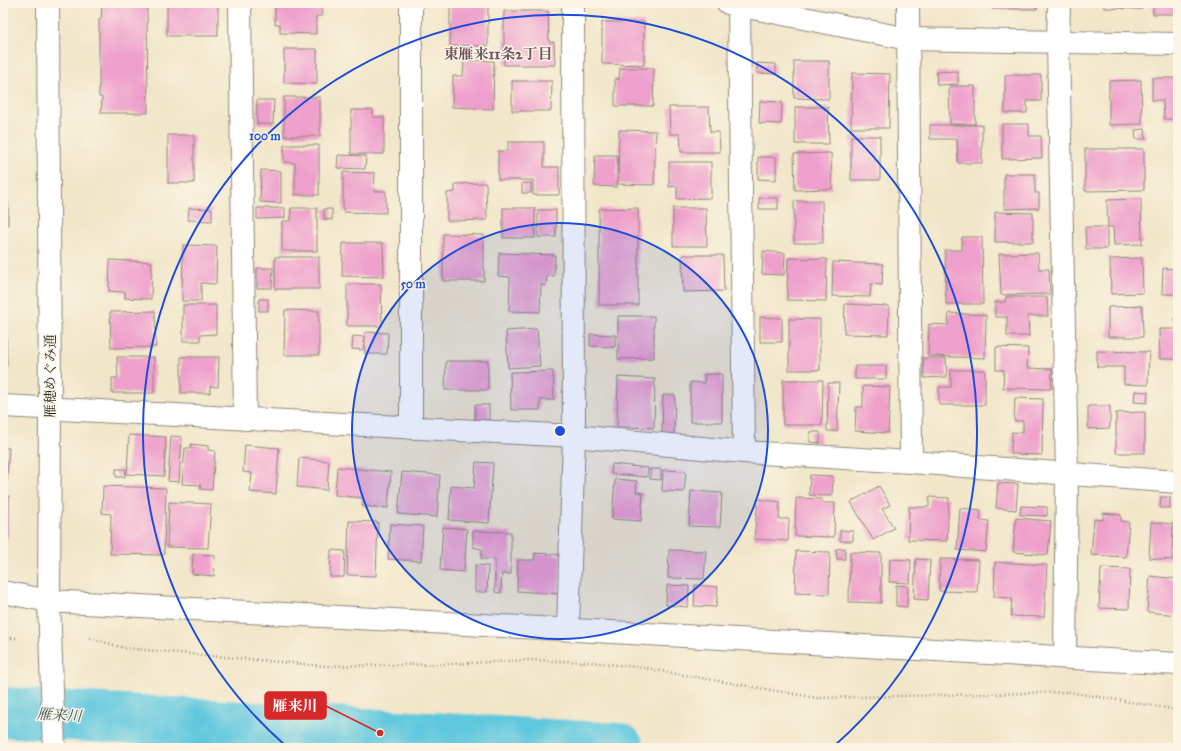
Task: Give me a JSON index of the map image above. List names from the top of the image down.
{
  "streets": {
    "street": ["雁穂めぐみ通"]
  },
  "districts": ["東雁来11条2丁目"],
  "water": ["雁来川"],
  "places": ["雁来川"],
  "rings": ["100 m", "50 m"]
}
